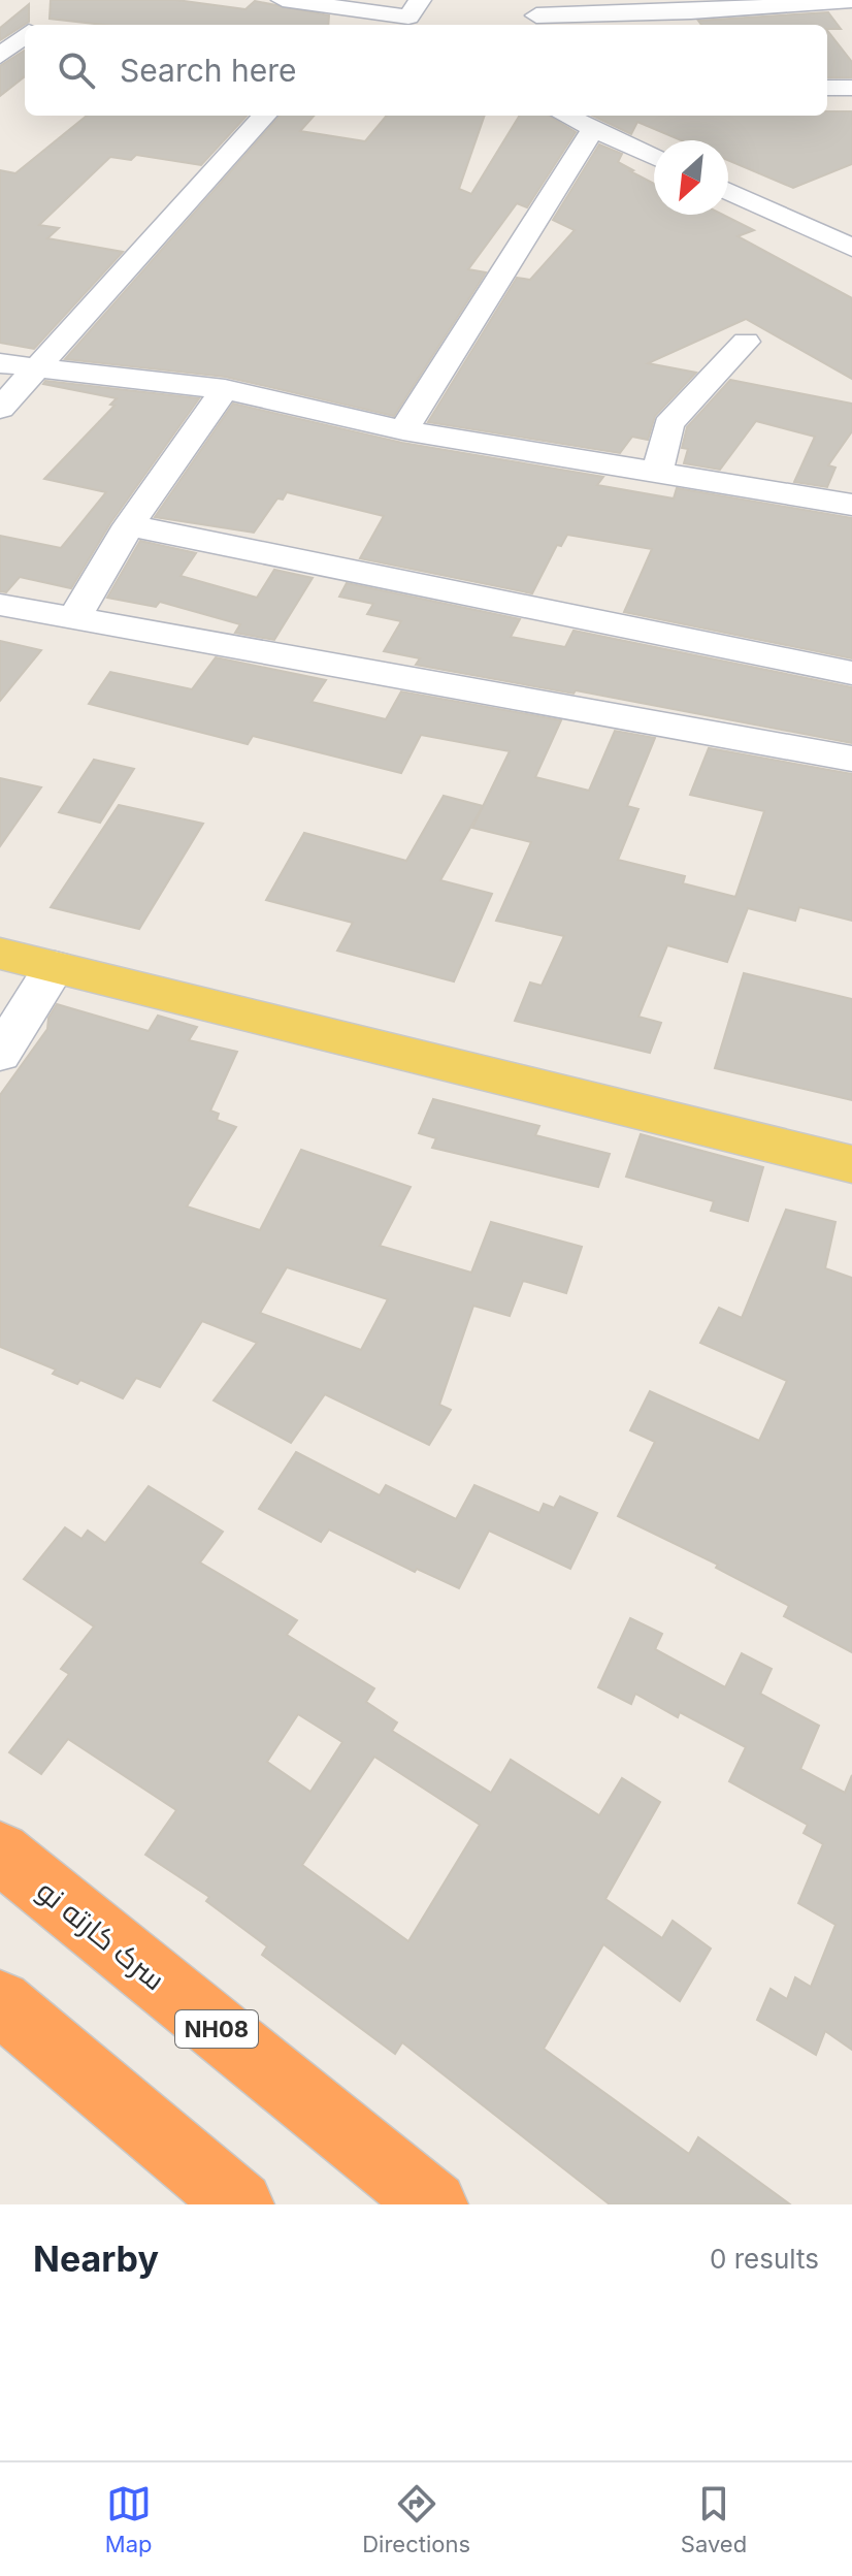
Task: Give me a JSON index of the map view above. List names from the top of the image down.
{
  "streets": {
    "highway": ["سرک کارته نو", "NH08"]
  },
  "north": "bottom left",
  "page": {
    "search": "Search here",
    "heading": ["Nearby", "0 results"],
    "nav": ["Map", "Directions", "Saved"]
  }
}
